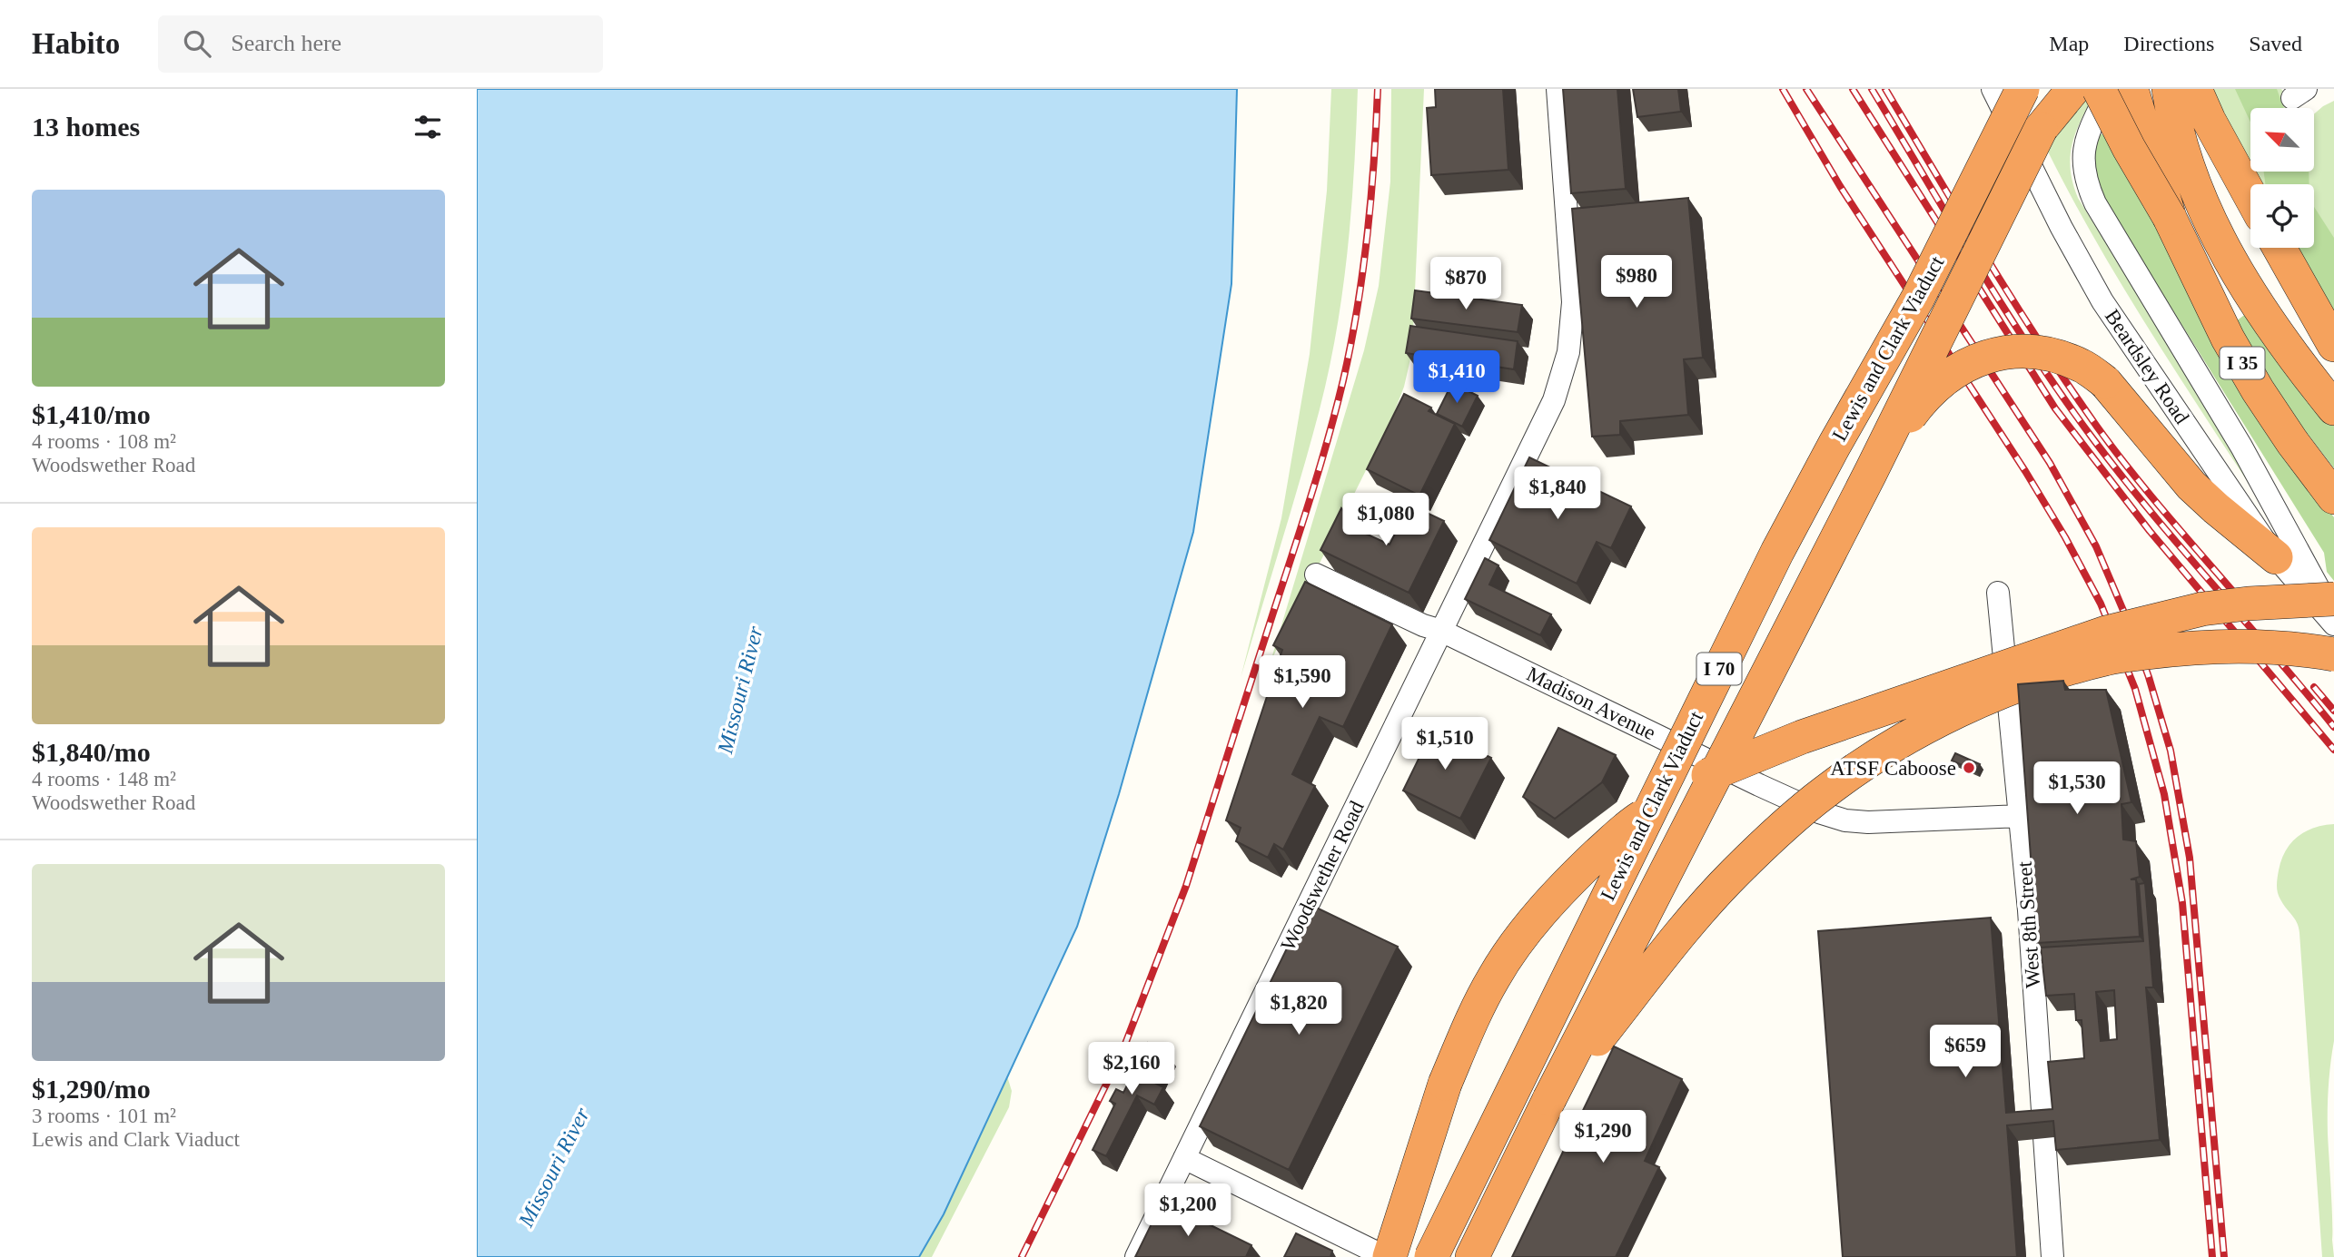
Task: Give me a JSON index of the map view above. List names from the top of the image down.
{
  "streets": {
    "highway": ["Lewis and Clark Viaduct", "I 35", "I 70"],
    "street": [
      "Beardsley Road",
      "Madison Avenue",
      "Woodswether Road",
      "West 8th Street"
    ]
  },
  "crossings": [
    ["Madison Avenue", "Woodswether Road"],
    ["Madison Avenue", "West 8th Street"]
  ],
  "water": ["Missouri River"],
  "places": ["ATSF Caboose"],
  "north": "top left",
  "page": {
    "header": "Habito",
    "search": "Search here",
    "nav": ["Map", "Directions", "Saved"],
    "heading": "13 homes",
    "list": [
      {
        "name": "$1,410/mo",
        "note": "4 rooms · 108 m² · Woodswether Road"
      },
      {
        "name": "$1,840/mo",
        "note": "4 rooms · 148 m² · Woodswether Road"
      },
      {
        "name": "$1,290/mo",
        "note": "3 rooms · 101 m² · Lewis and Clark Viaduct"
      }
    ],
    "price": [
      "$980",
      "$870",
      "$1,410",
      "$1,840",
      "$1,080",
      "$1,590",
      "$1,510",
      "$1,530",
      "$1,820",
      "$659",
      "$2,160",
      "$1,290",
      "$1,200"
    ]
  }
}
